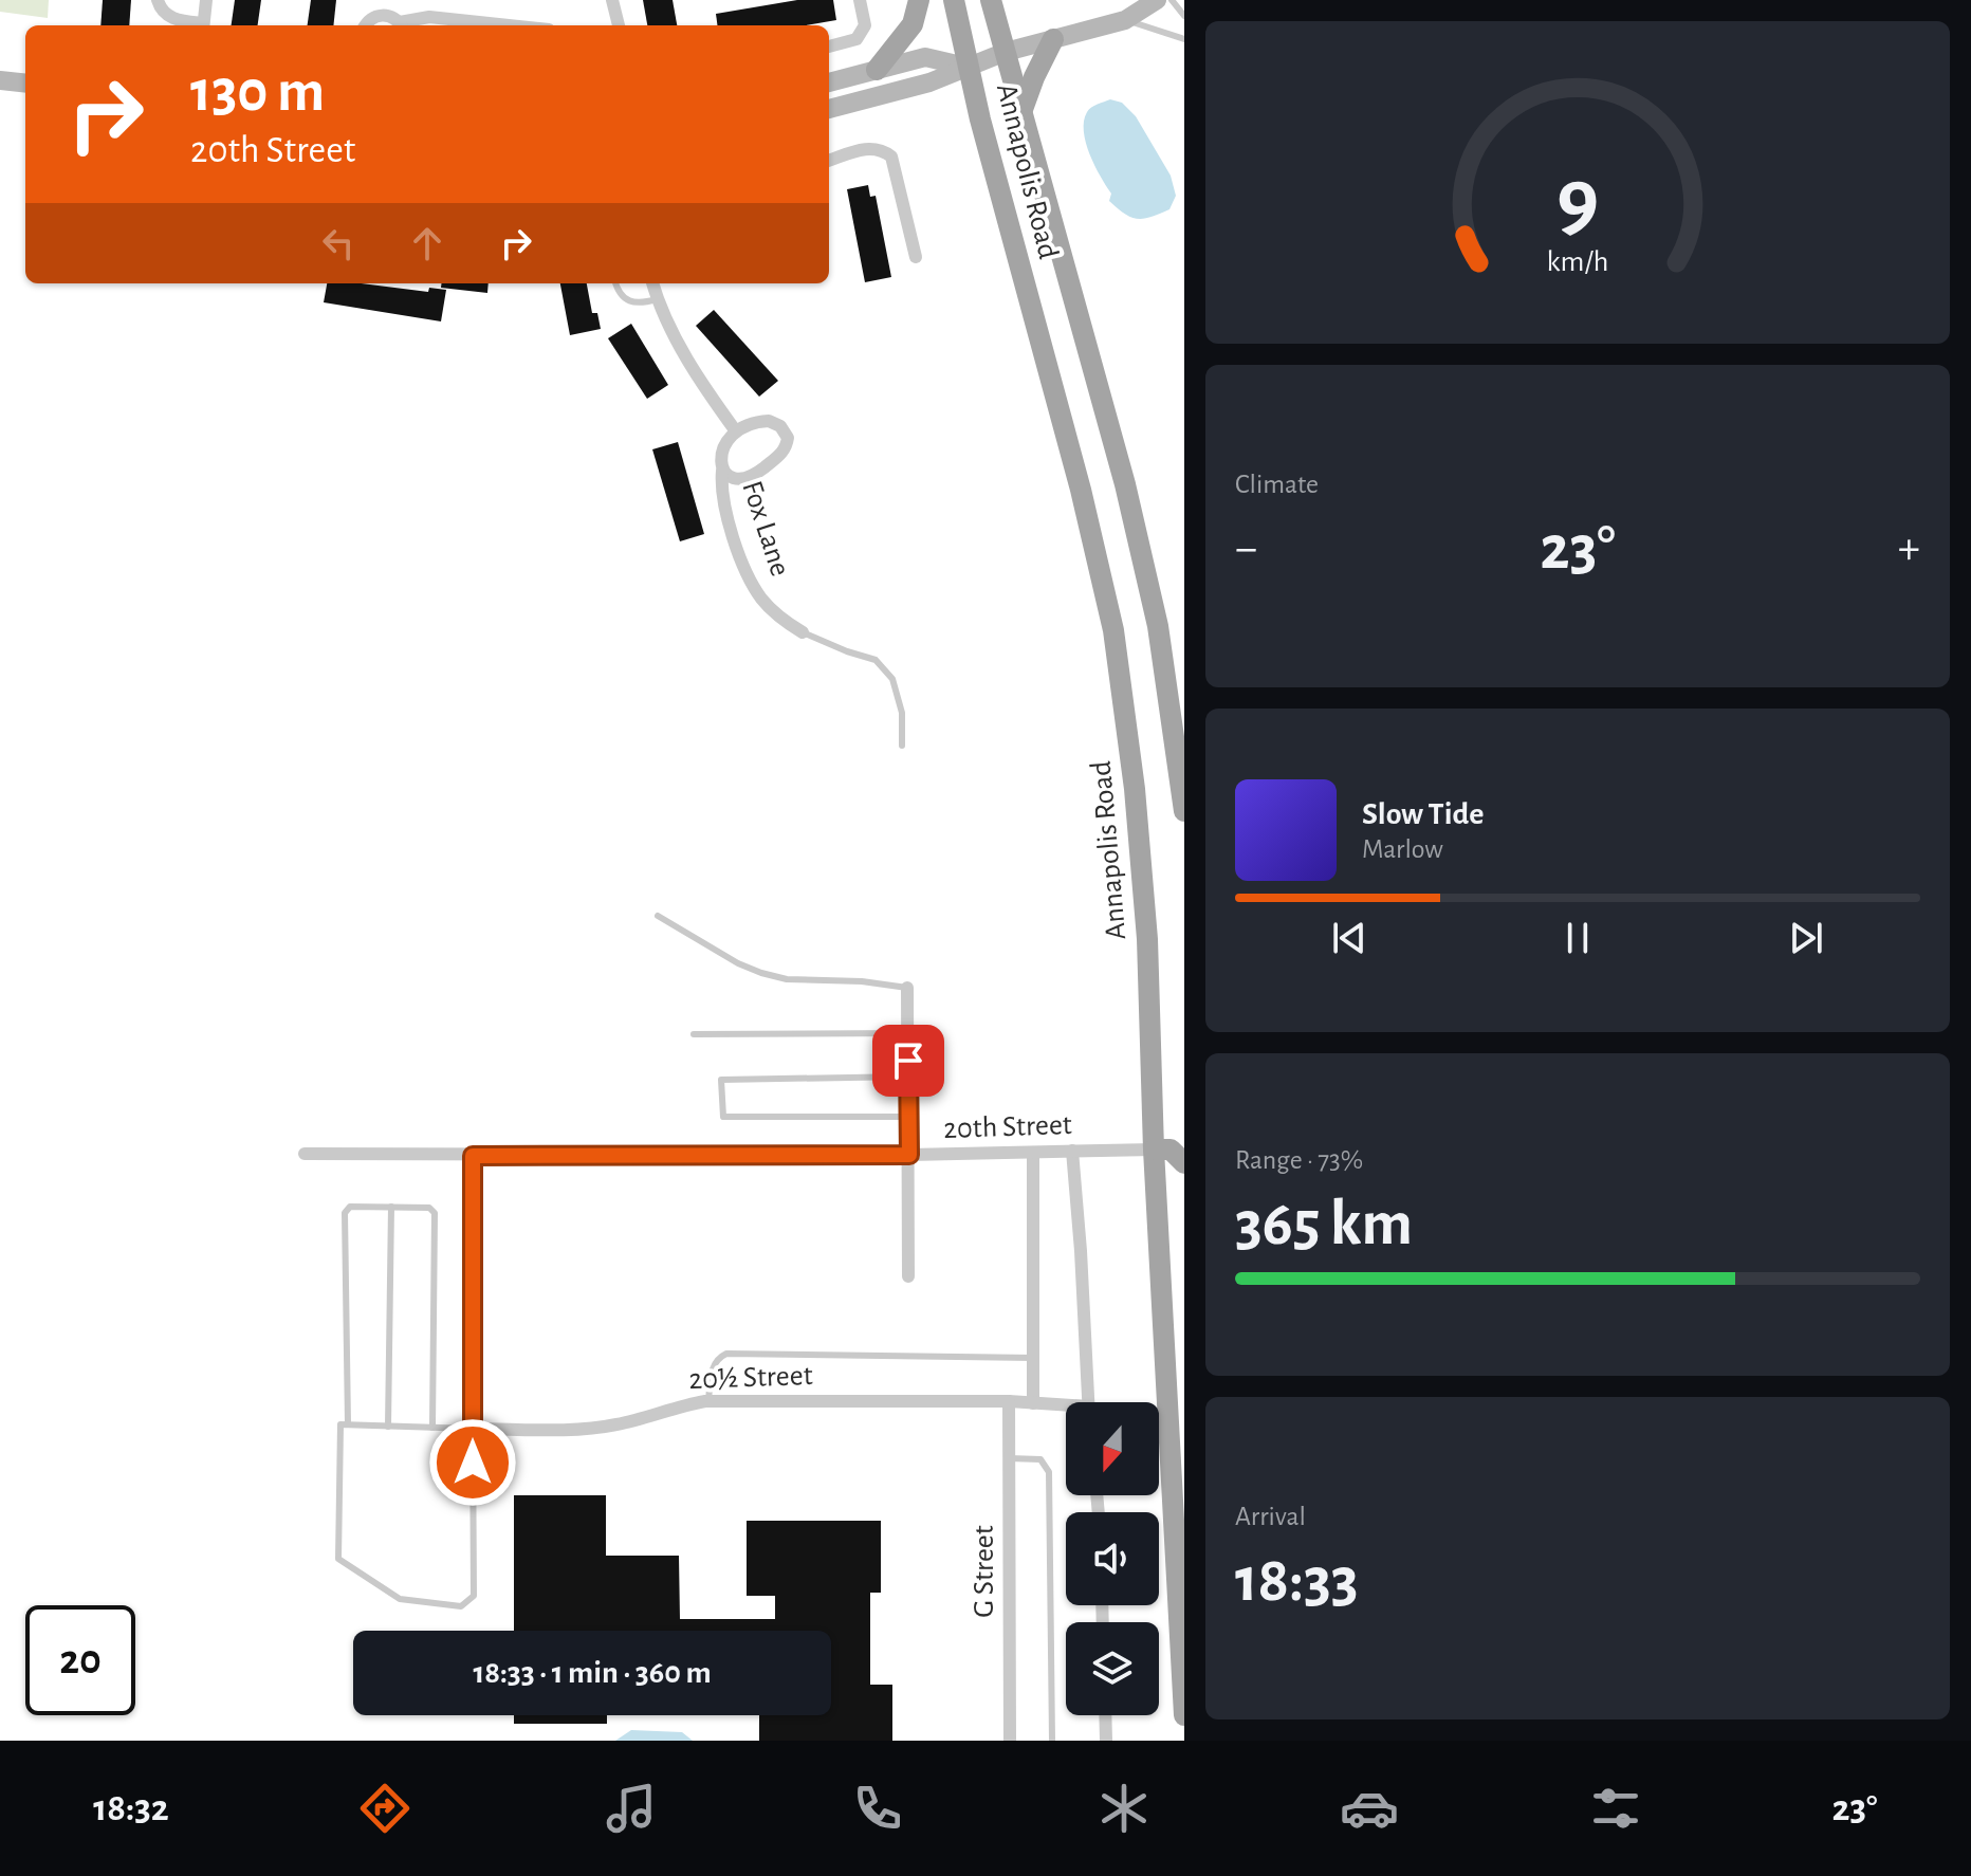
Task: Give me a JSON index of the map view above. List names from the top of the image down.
{
  "streets": {
    "main road": ["Annapolis Road"],
    "street": [
      "Fox Lane",
      "20th Street",
      "20½ Street",
      "G Street"
    ]
  },
  "crossings": [
    ["Annapolis Road", "20th Street"],
    ["20½ Street", "G Street"]
  ],
  "north": "bottom",
  "page": {
    "turn": ["130 m", "20th Street"],
    "tile": [
      "Climate",
      ["Range · 73%", "365 km"],
      ["Arrival", "18:33"]
    ],
    "heat": ["−", "23°", "+"],
    "song": ["Slow Tide", "Marlow"],
    "limit": "20",
    "trip": "18:33 · 1 min · 360 m",
    "tabs": ["18:32", "23°"],
    "gauge": ["9", "km/h"]
  }
}
